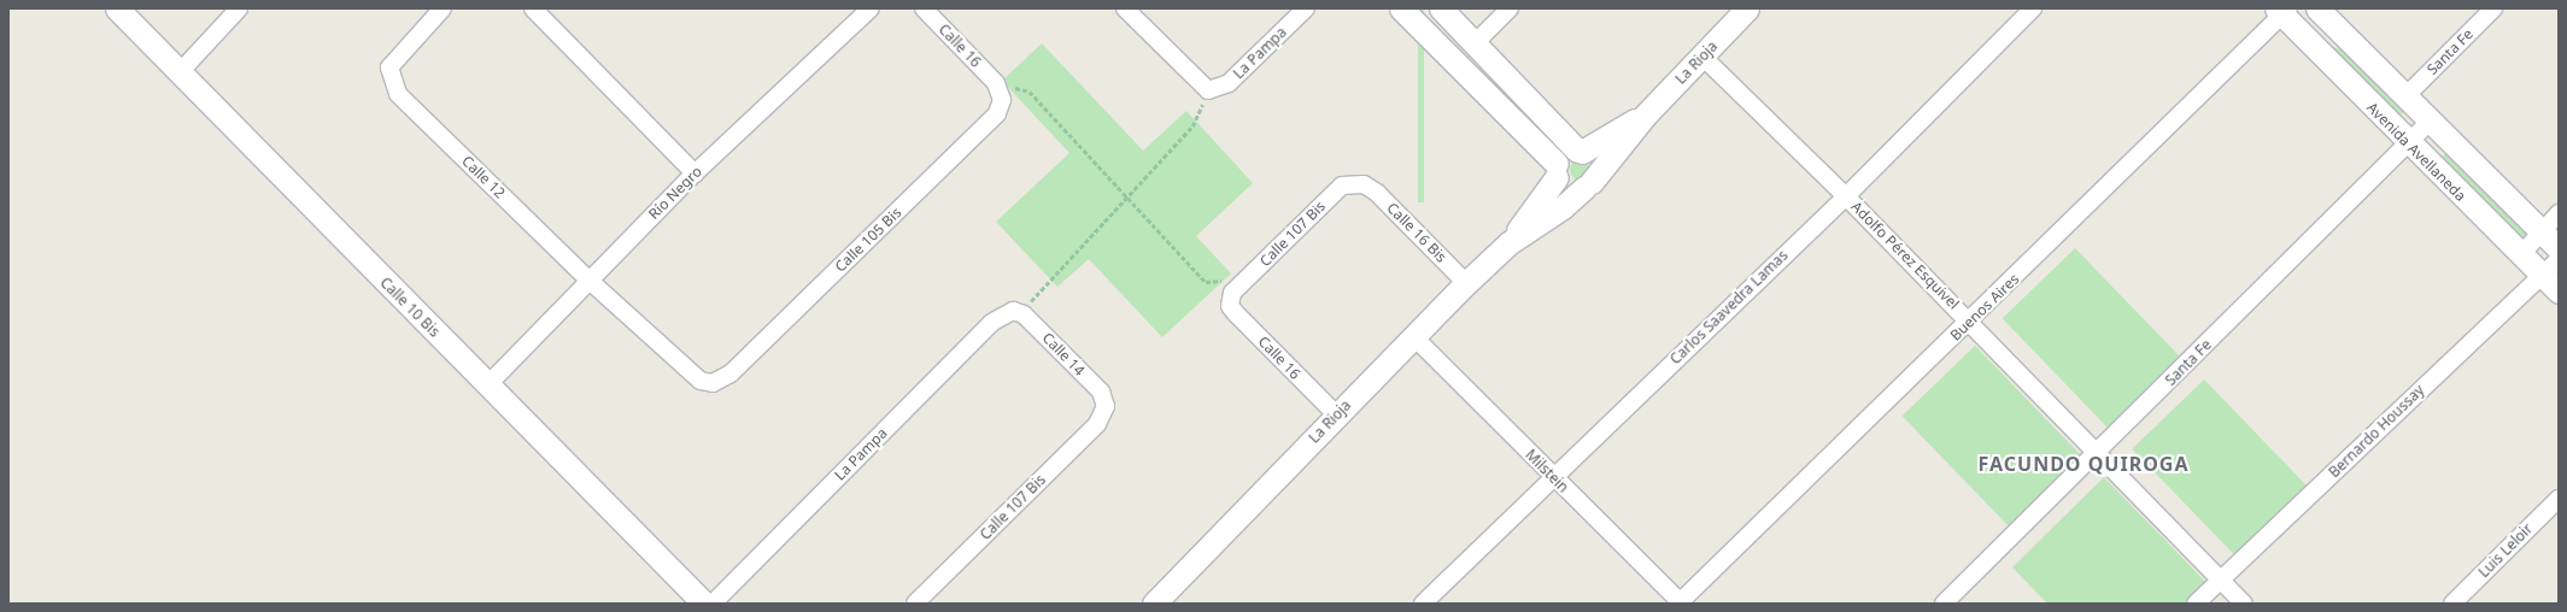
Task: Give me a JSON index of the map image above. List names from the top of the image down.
{
  "streets": {
    "main road": ["La Rioja", "Avenida Avellaneda", "Calle 10 Bis"],
    "street": [
      "Calle 16",
      "Santa Fe",
      "La Pampa",
      "Calle 12",
      "Río Negro",
      "Calle 16 Bis",
      "Calle 107 Bis",
      "Calle 105 Bis",
      "Adolfo Pérez Esquivel",
      "Carlos Saavedra Lamas",
      "Buenos Aires",
      "Calle 14",
      "Bernardo Houssay",
      "Milstein",
      "Luis Leloir"
    ]
  },
  "crossings": [
    ["Calle 16", "La Rioja"],
    ["Calle 16", "Calle 107 Bis"],
    ["Calle 16", "Calle 105 Bis"],
    ["Santa Fe", "Avenida Avellaneda"],
    ["Santa Fe", "Adolfo Pérez Esquivel"],
    ["La Pampa", "Calle 14"],
    ["La Rioja", "Calle 16 Bis"],
    ["La Rioja", "Adolfo Pérez Esquivel"],
    ["La Rioja", "Milstein"],
    ["Avenida Avellaneda", "Buenos Aires"],
    ["Avenida Avellaneda", "Bernardo Houssay"],
    ["Calle 12", "Río Negro"],
    ["Calle 12", "Calle 105 Bis"],
    ["Río Negro", "Calle 10 Bis"],
    ["Calle 16 Bis", "Calle 107 Bis"],
    ["Calle 107 Bis", "Calle 14"],
    ["Adolfo Pérez Esquivel", "Carlos Saavedra Lamas"],
    ["Adolfo Pérez Esquivel", "Buenos Aires"],
    ["Adolfo Pérez Esquivel", "Bernardo Houssay"],
    ["Carlos Saavedra Lamas", "Milstein"],
    ["Buenos Aires", "Milstein"]
  ],
  "districts": ["FACUNDO QUIROGA"]
}
